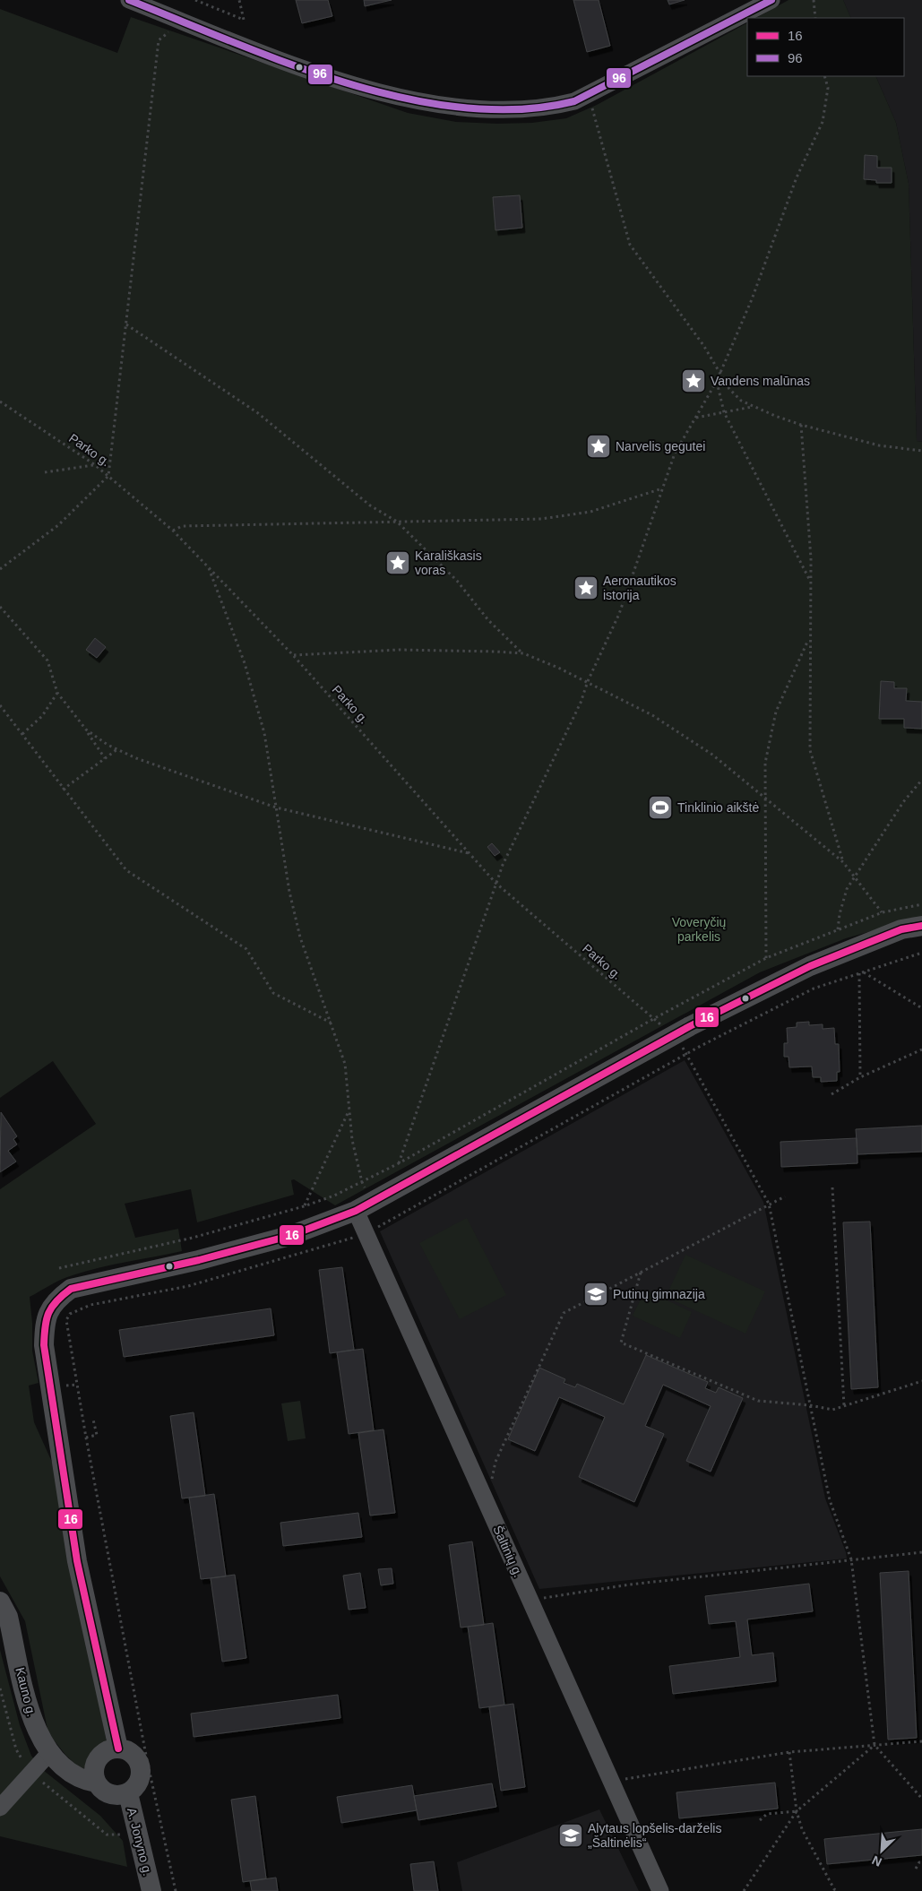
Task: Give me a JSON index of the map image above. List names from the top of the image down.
{
  "streets": {
    "street": ["Šaltinių g.", "Kauno g.", "A. Jonyno g."],
    "path": ["Parko g."]
  },
  "crossings": [
    ["Kauno g.", "A. Jonyno g."]
  ],
  "parks": ["Voveryčių parkelis"],
  "places": {
    "place": [
      "Vandens malūnas",
      "Narvelis gegutei",
      "Karališkasis voras",
      "Aeronautikos istorija"
    ],
    "sports": ["Tinklinio aikštė"],
    "school or university": ["Putinų gimnazija", "Alytaus lopšelis-darželis „Šaltinėlis“"]
  },
  "lines": ["transit line 96", "transit line 16"],
  "legend": ["16", "96"],
  "north": "bottom left"
}
